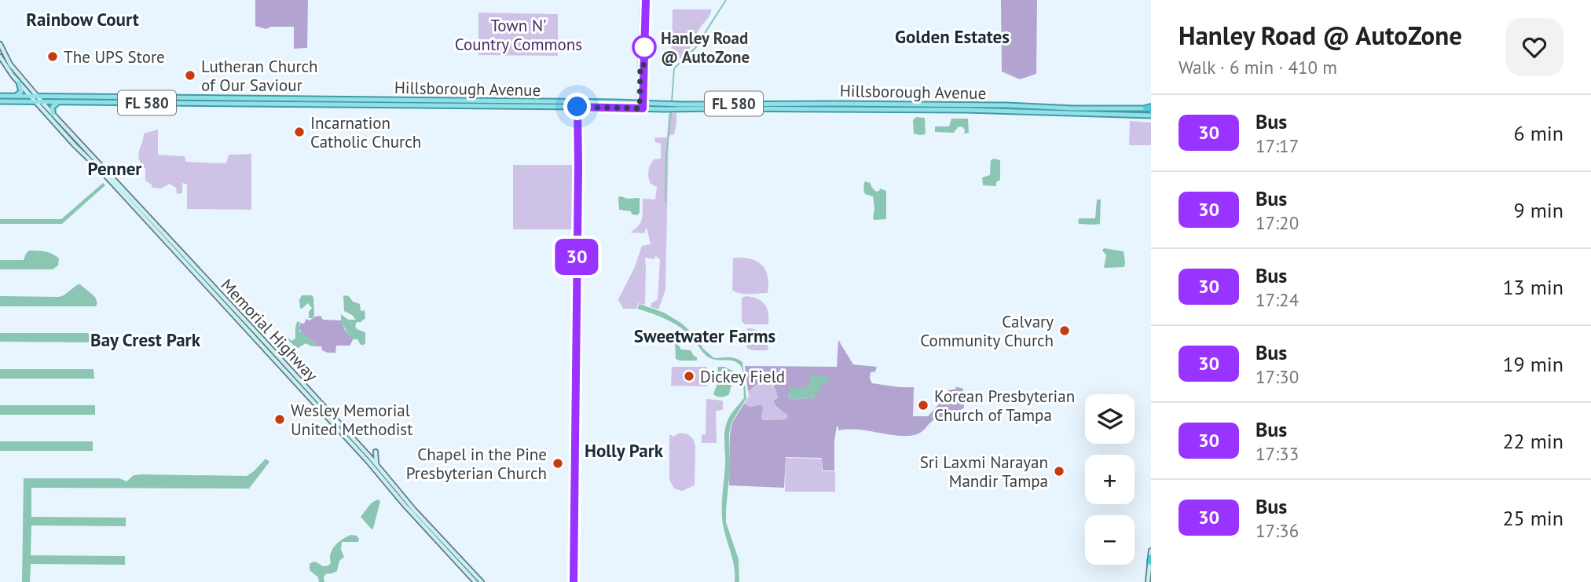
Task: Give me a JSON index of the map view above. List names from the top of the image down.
{
  "streets": {
    "main road": ["Hillsborough Avenue", "FL 580", "Memorial Highway"]
  },
  "crossings": [
    ["Hillsborough Avenue", "FL 580"],
    ["Hillsborough Avenue", "Memorial Highway"],
    ["FL 580", "Memorial Highway"]
  ],
  "districts": [
    "Rainbow Court",
    "Golden Estates",
    "Penner",
    "Sweetwater Farms",
    "Bay Crest Park",
    "Holly Park"
  ],
  "parks": ["Town N' Country Commons"],
  "places": [
    "Hanley Road @ AutoZone",
    "The UPS Store",
    "Lutheran Church of Our Saviour",
    "Incarnation Catholic Church",
    "Calvary Community Church",
    "Dickey Field",
    "Korean Presbyterian Church of Tampa",
    "Wesley Memorial United Methodist",
    "Chapel in the Pine Presbyterian Church",
    "Sri Laxmi Narayan Mandir Tampa"
  ],
  "lines": ["bus line 30"],
  "page": {
    "on_map": "30",
    "heading": ["Hanley Road @ AutoZone", "Walk · 6 min · 410 m"],
    "list": [
      {
        "mark": "30",
        "name": "Bus",
        "note": "17:17",
        "value": "6 min"
      },
      {
        "mark": "30",
        "name": "Bus",
        "note": "17:20",
        "value": "9 min"
      },
      {
        "mark": "30",
        "name": "Bus",
        "note": "17:24",
        "value": "13 min"
      },
      {
        "mark": "30",
        "name": "Bus",
        "note": "17:30",
        "value": "19 min"
      },
      {
        "mark": "30",
        "name": "Bus",
        "note": "17:33",
        "value": "22 min"
      },
      {
        "mark": "30",
        "name": "Bus",
        "note": "17:36",
        "value": "25 min"
      }
    ],
    "map_buttons": ["+", "−"]
  }
}
